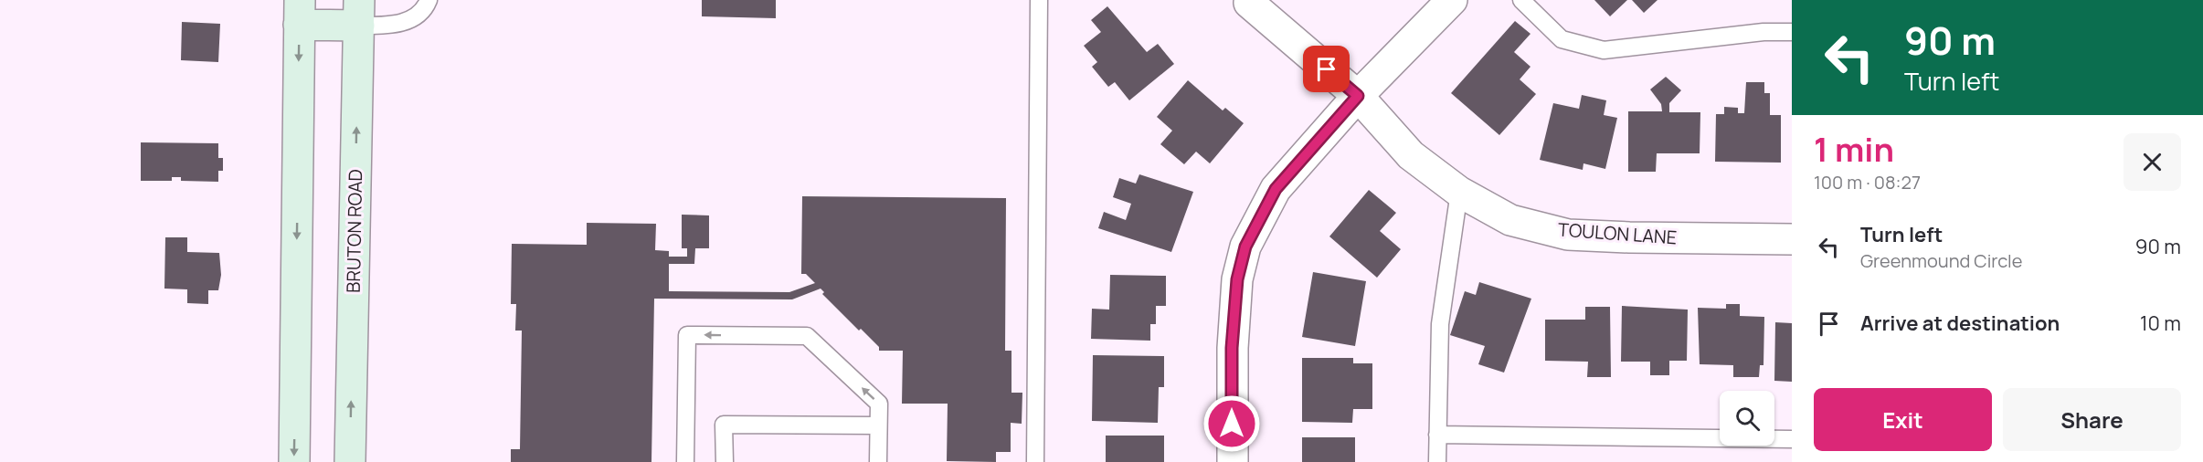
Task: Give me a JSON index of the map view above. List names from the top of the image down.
{
  "streets": {
    "main road": ["BRUTON ROAD"],
    "street": ["TOULON LANE"]
  },
  "page": {
    "turn": ["90 m", "Turn left"],
    "heading": ["1 min", "100 m · 08:27"],
    "list": [
      {
        "name": "Turn left",
        "note": "Greenmound Circle",
        "value": "90 m"
      },
      {
        "name": "Arrive at destination",
        "value": "10 m"
      }
    ],
    "buttons": ["Exit", "Share"]
  }
}
